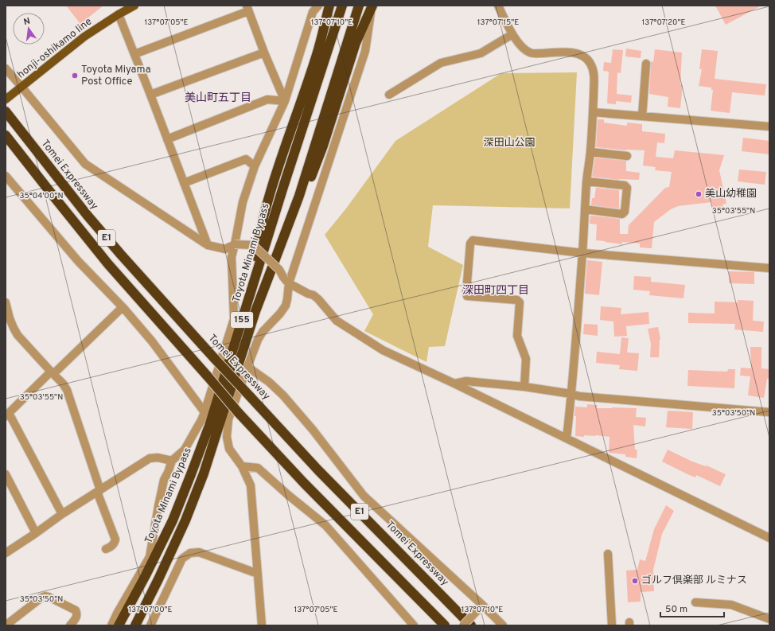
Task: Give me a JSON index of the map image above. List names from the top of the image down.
{
  "streets": {
    "highway": [
      "Tomei Expressway",
      "E1",
      "Toyota Minami Bypass",
      "155"
    ],
    "main road": ["honji-oshikamo line"]
  },
  "crossings": [
    ["Toyota Minami Bypass", "155"]
  ],
  "districts": ["美山町五丁目", "深田町四丁目"],
  "parks": ["深田山公園"],
  "places": ["Toyota Miyama Post Office", "美山幼稚園", "ゴルフ倶楽部 ルミナス"],
  "scale_bar": "50 m",
  "north": "top",
  "coordinates": [
    "137°07'05\"E",
    "137°07'10\"E",
    "137°07'15\"E",
    "137°07'20\"E",
    "35°04'00\"N",
    "35°03'55\"N",
    "35°03'50\"N",
    "137°07'00\"E"
  ]
}
